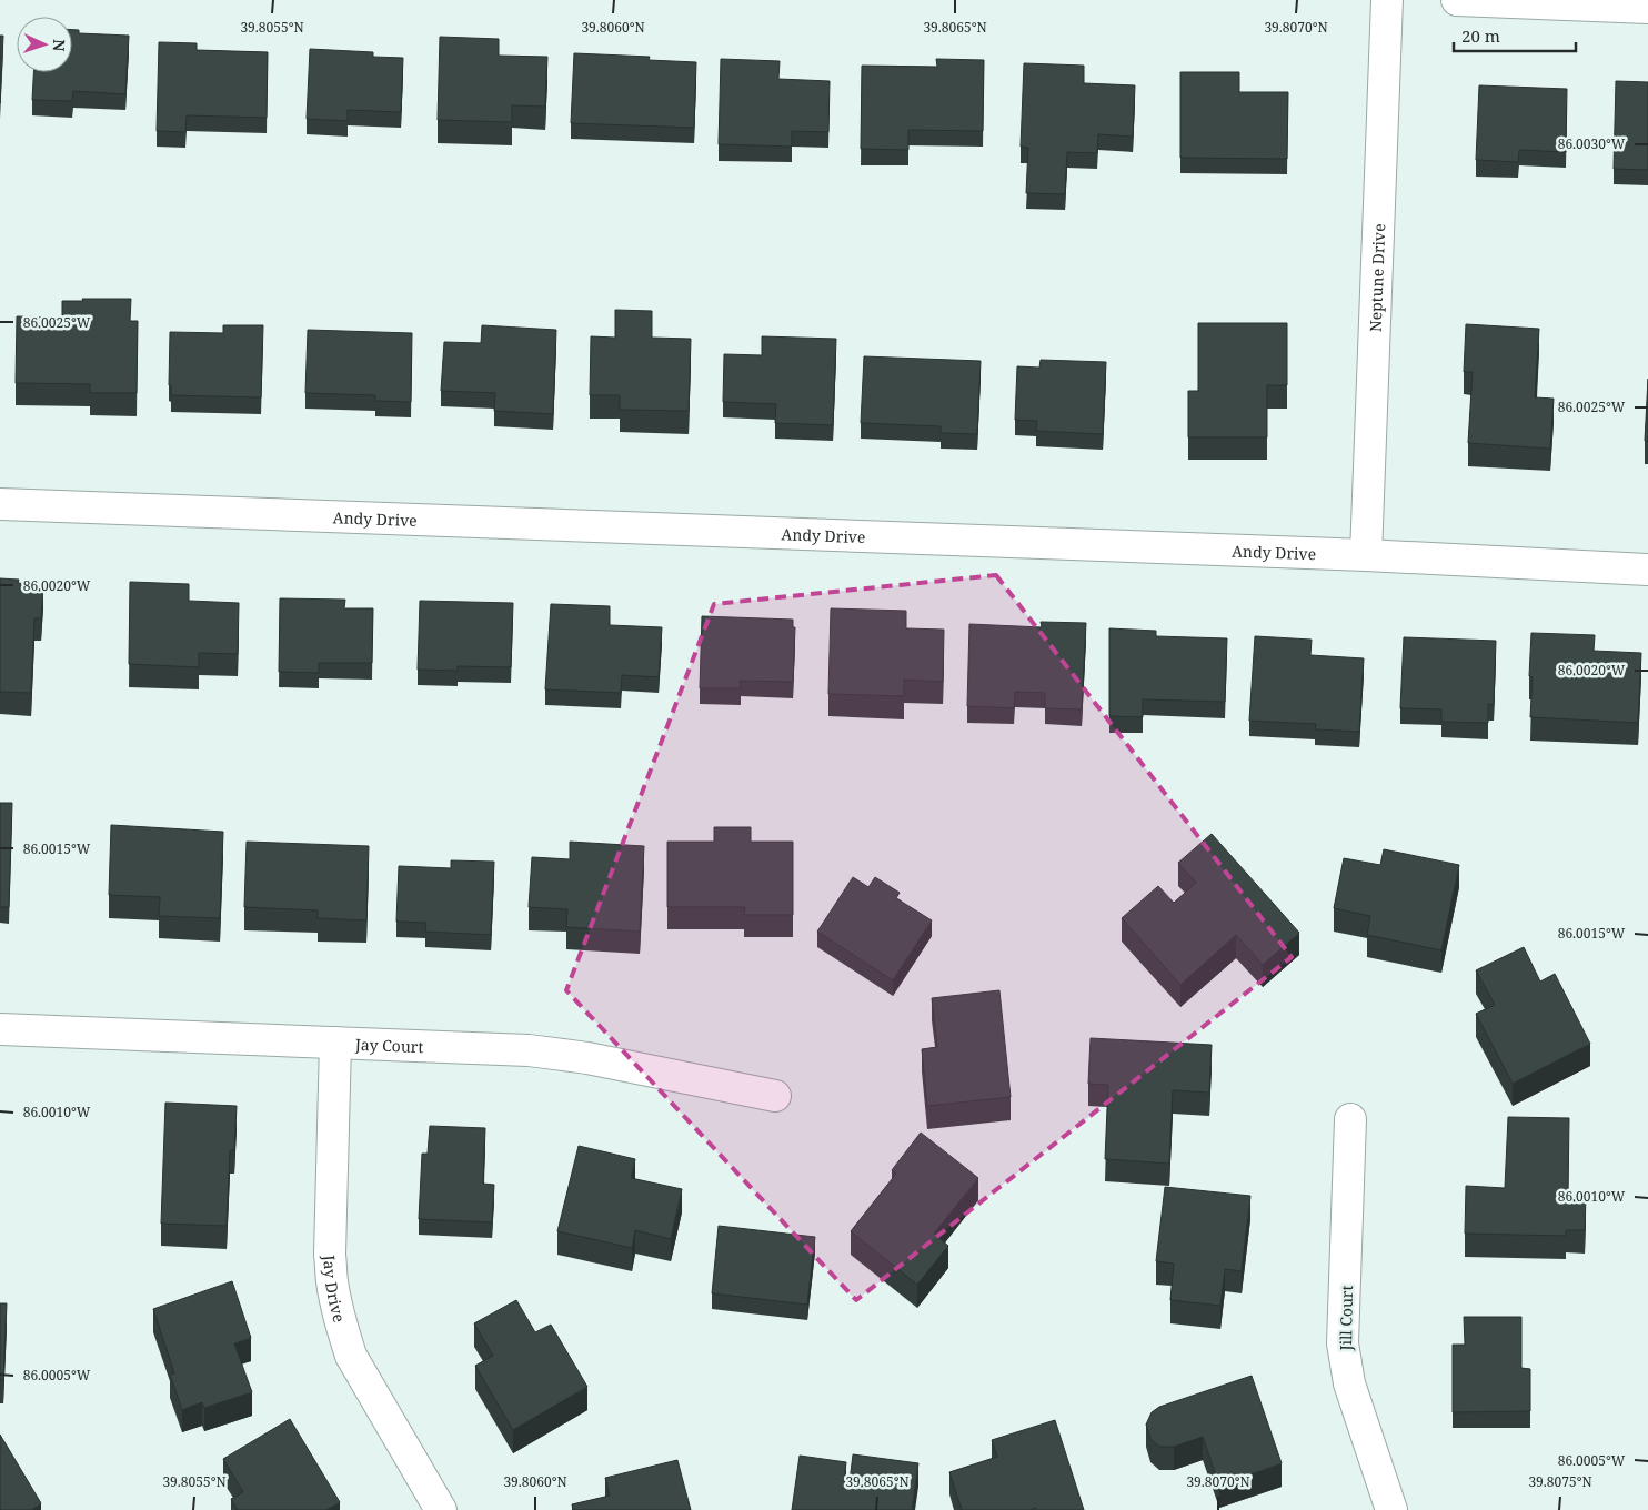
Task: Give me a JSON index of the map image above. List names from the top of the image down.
{
  "streets": {
    "street": [
      "Neptune Drive",
      "Andy Drive",
      "Jay Court",
      "Jay Drive",
      "Jill Court"
    ]
  },
  "crossings": [
    ["Neptune Drive", "Andy Drive"],
    ["Jay Court", "Jay Drive"]
  ],
  "scale_bar": "20 m",
  "north": "right",
  "coordinates": [
    "39.8055°N",
    "39.8060°N",
    "39.8065°N",
    "39.8070°N",
    "86.0030°W",
    "86.0025°W",
    "86.0020°W",
    "86.0015°W",
    "86.0010°W",
    "86.0005°W",
    "39.8075°N"
  ]
}
